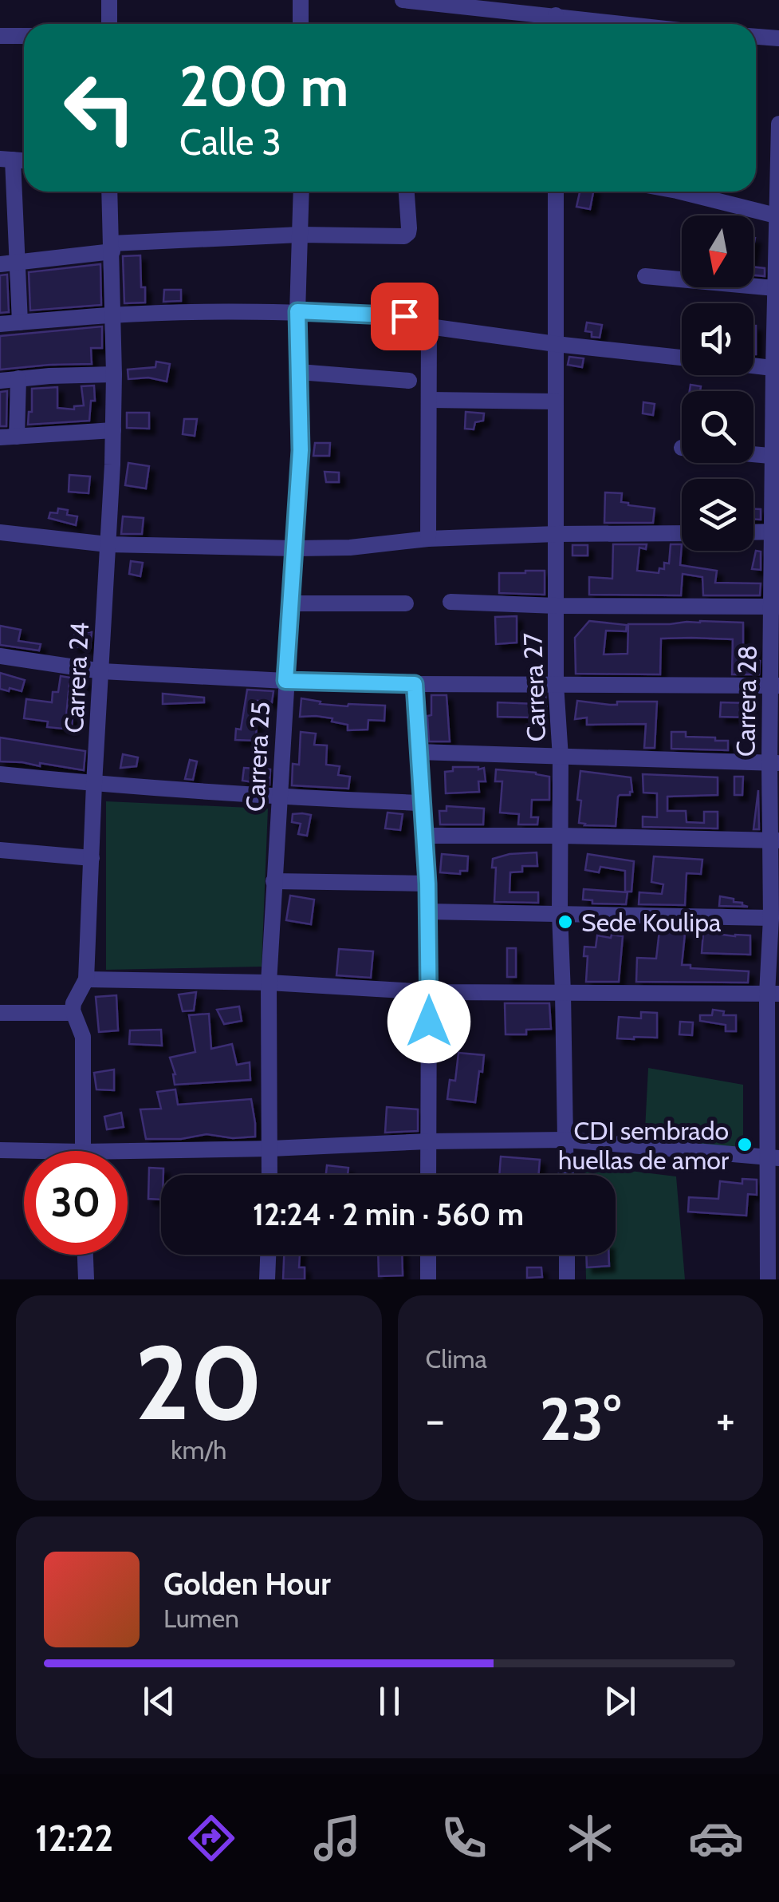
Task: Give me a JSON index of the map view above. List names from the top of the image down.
{
  "streets": {
    "street": [
      "Carrera 24",
      "Carrera 27",
      "Carrera 28",
      "Carrera 25"
    ]
  },
  "places": ["Sede Koulipa", "CDI sembrado huellas de amor"],
  "north": "bottom",
  "page": {
    "turn": ["200 m", "Calle 3"],
    "limit": "30",
    "trip": "12:24 · 2 min · 560 m",
    "tile": [
      ["20", "km/h"],
      "Clima"
    ],
    "heat": ["−", "23°", "+"],
    "song": ["Golden Hour", "Lumen"],
    "tabs": "12:22"
  }
}
